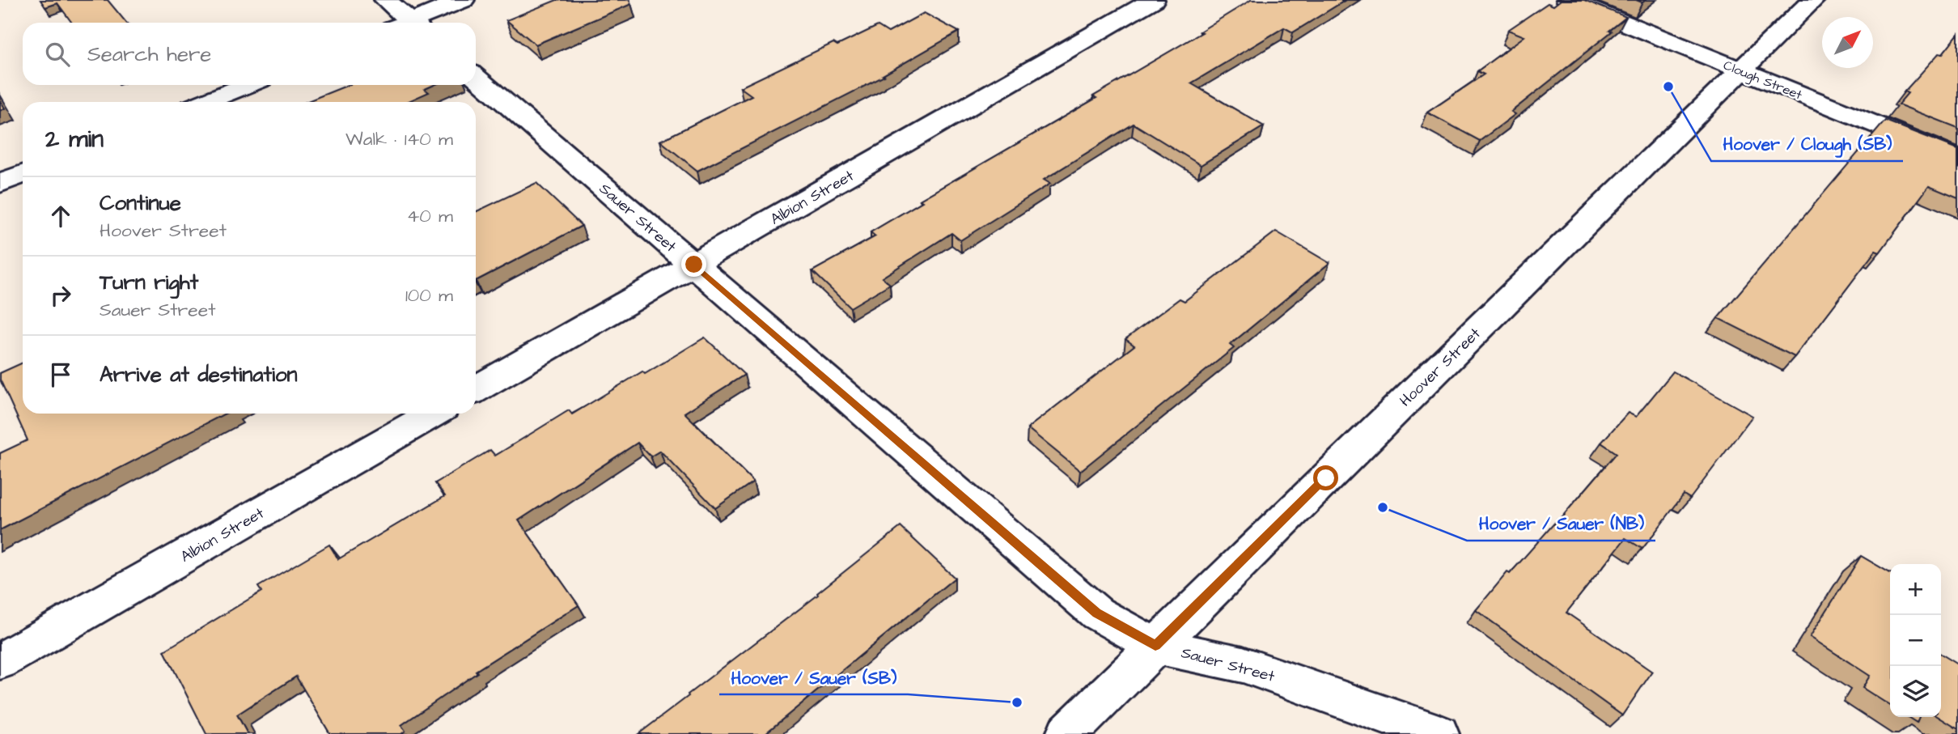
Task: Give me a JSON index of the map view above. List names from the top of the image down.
{
  "streets": {
    "street": [
      "Clough Street",
      "Albion Street",
      "Sauer Street",
      "Hoover Street"
    ]
  },
  "crossings": [
    ["Clough Street", "Hoover Street"],
    ["Albion Street", "Sauer Street"],
    ["Sauer Street", "Hoover Street"]
  ],
  "places": ["Hoover / Clough (SB)", "Hoover / Sauer (NB)", "Hoover / Sauer (SB)"],
  "north": "top right",
  "page": {
    "search": "Search here",
    "heading": ["2 min", "Walk · 140 m"],
    "list": [
      ["Continue", "Hoover Street", "40 m"],
      ["Turn right", "Sauer Street", "100 m"],
      "Arrive at destination"
    ],
    "map_buttons": ["+", "−"]
  }
}
